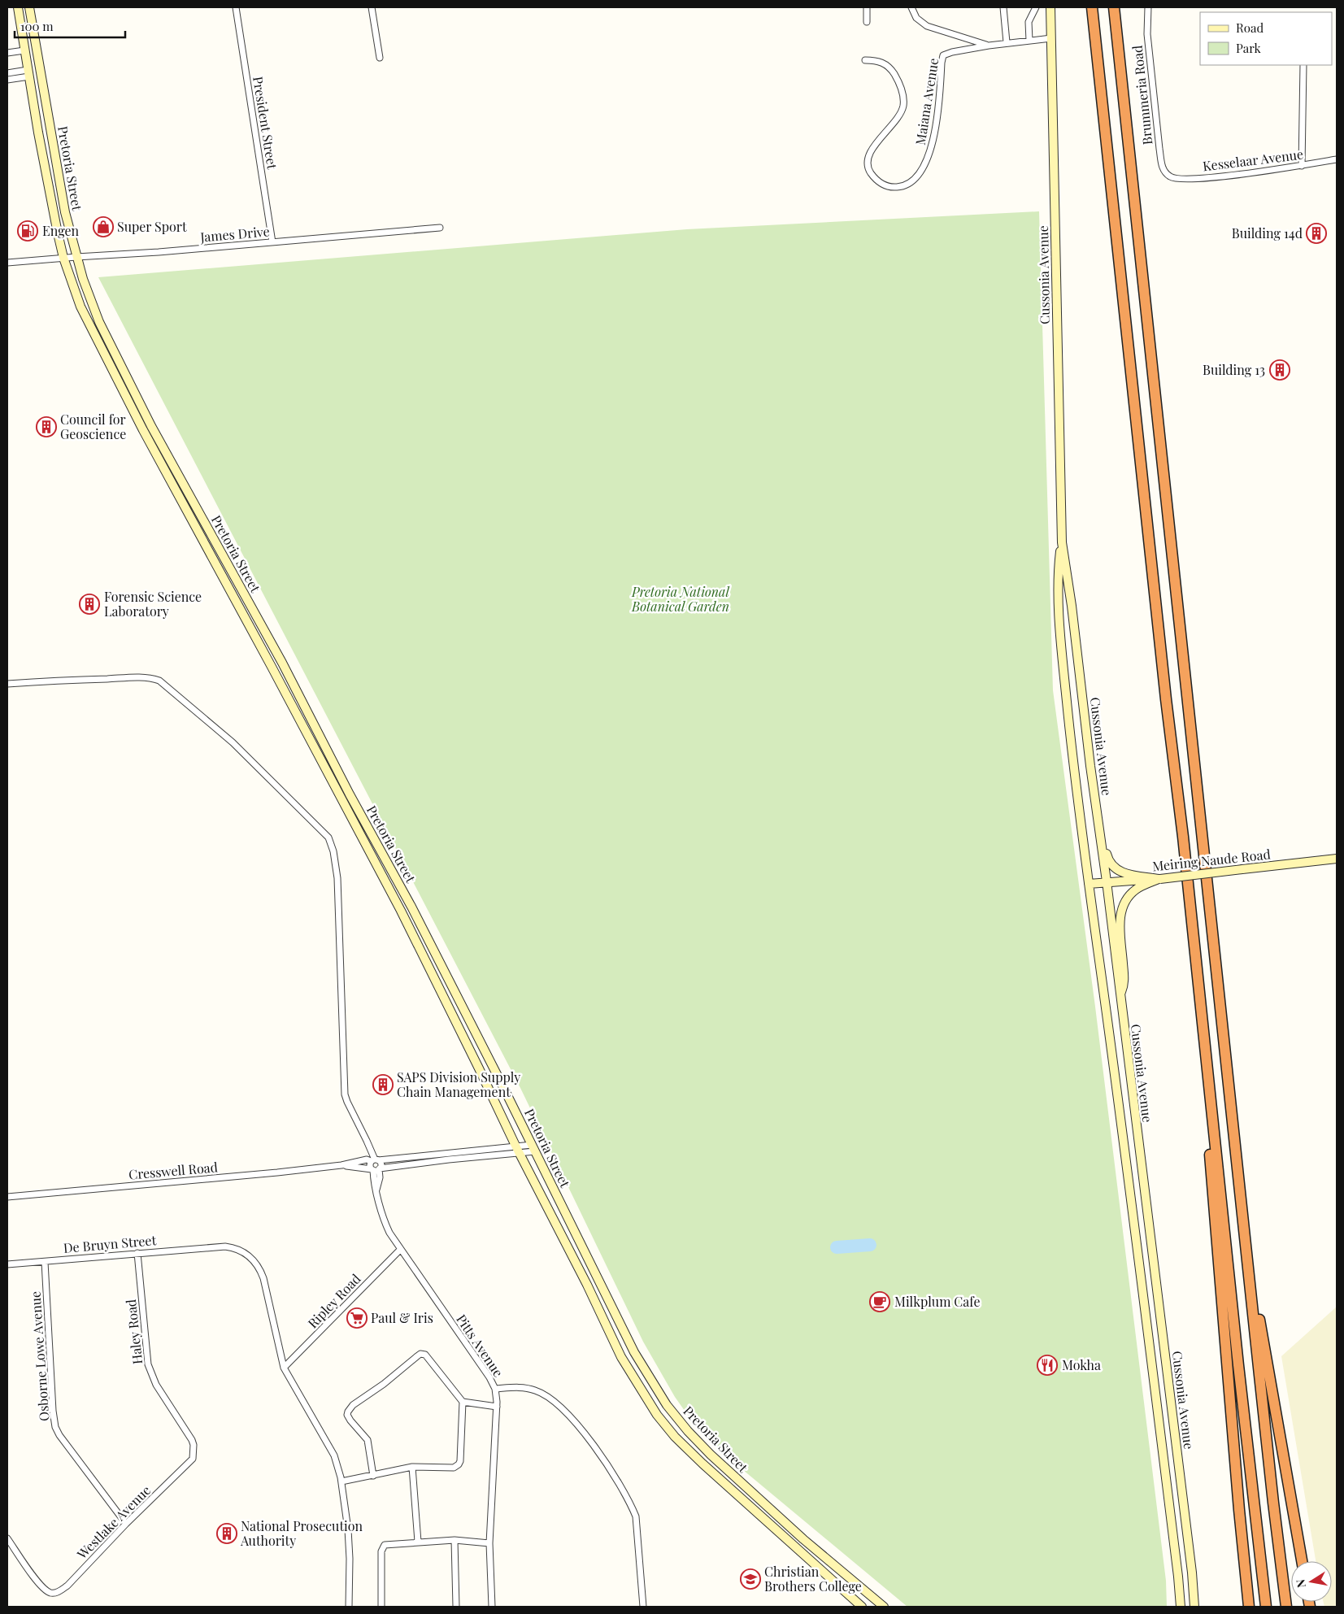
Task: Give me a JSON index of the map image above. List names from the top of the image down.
{
  "streets": {
    "main road": ["Pretoria Street", "Cussonia Avenue", "Meiring Naude Road"],
    "street": [
      "Brummeria Road",
      "Maiana Avenue",
      "President Street",
      "Kesselaar Avenue",
      "James Drive",
      "Cresswell Road",
      "De Bruyn Street",
      "Ripley Road",
      "Haley Road",
      "Pitts Avenue",
      "Osborne Lowe Avenue",
      "Westlake Avenue"
    ]
  },
  "crossings": [
    ["Brummeria Road", "Kesselaar Avenue"],
    ["Maiana Avenue", "Cussonia Avenue"],
    ["President Street", "James Drive"],
    ["Pretoria Street", "James Drive"],
    ["Pretoria Street", "Cresswell Road"],
    ["Cussonia Avenue", "Meiring Naude Road"],
    ["Cresswell Road", "Pitts Avenue"],
    ["De Bruyn Street", "Ripley Road"],
    ["De Bruyn Street", "Haley Road"],
    ["De Bruyn Street", "Osborne Lowe Avenue"],
    ["Ripley Road", "Pitts Avenue"],
    ["Haley Road", "Westlake Avenue"],
    ["Osborne Lowe Avenue", "Westlake Avenue"]
  ],
  "parks": ["Pretoria National Botanical Garden"],
  "places": {
    "shop": ["Super Sport"],
    "fuel station": ["Engen"],
    "building": [
      "Building 14d",
      "Building 13",
      "Council for Geoscience",
      "Forensic Science Laboratory",
      "SAPS Division Supply Chain Management",
      "National Prosecution Authority"
    ],
    "cafe": ["Milkplum Cafe"],
    "supermarket": ["Paul & Iris"],
    "restaurant": ["Mokha"],
    "school or university": ["Christian Brothers College"]
  },
  "legend": ["Road", "Park"],
  "scale_bar": "100 m",
  "north": "left"
}
